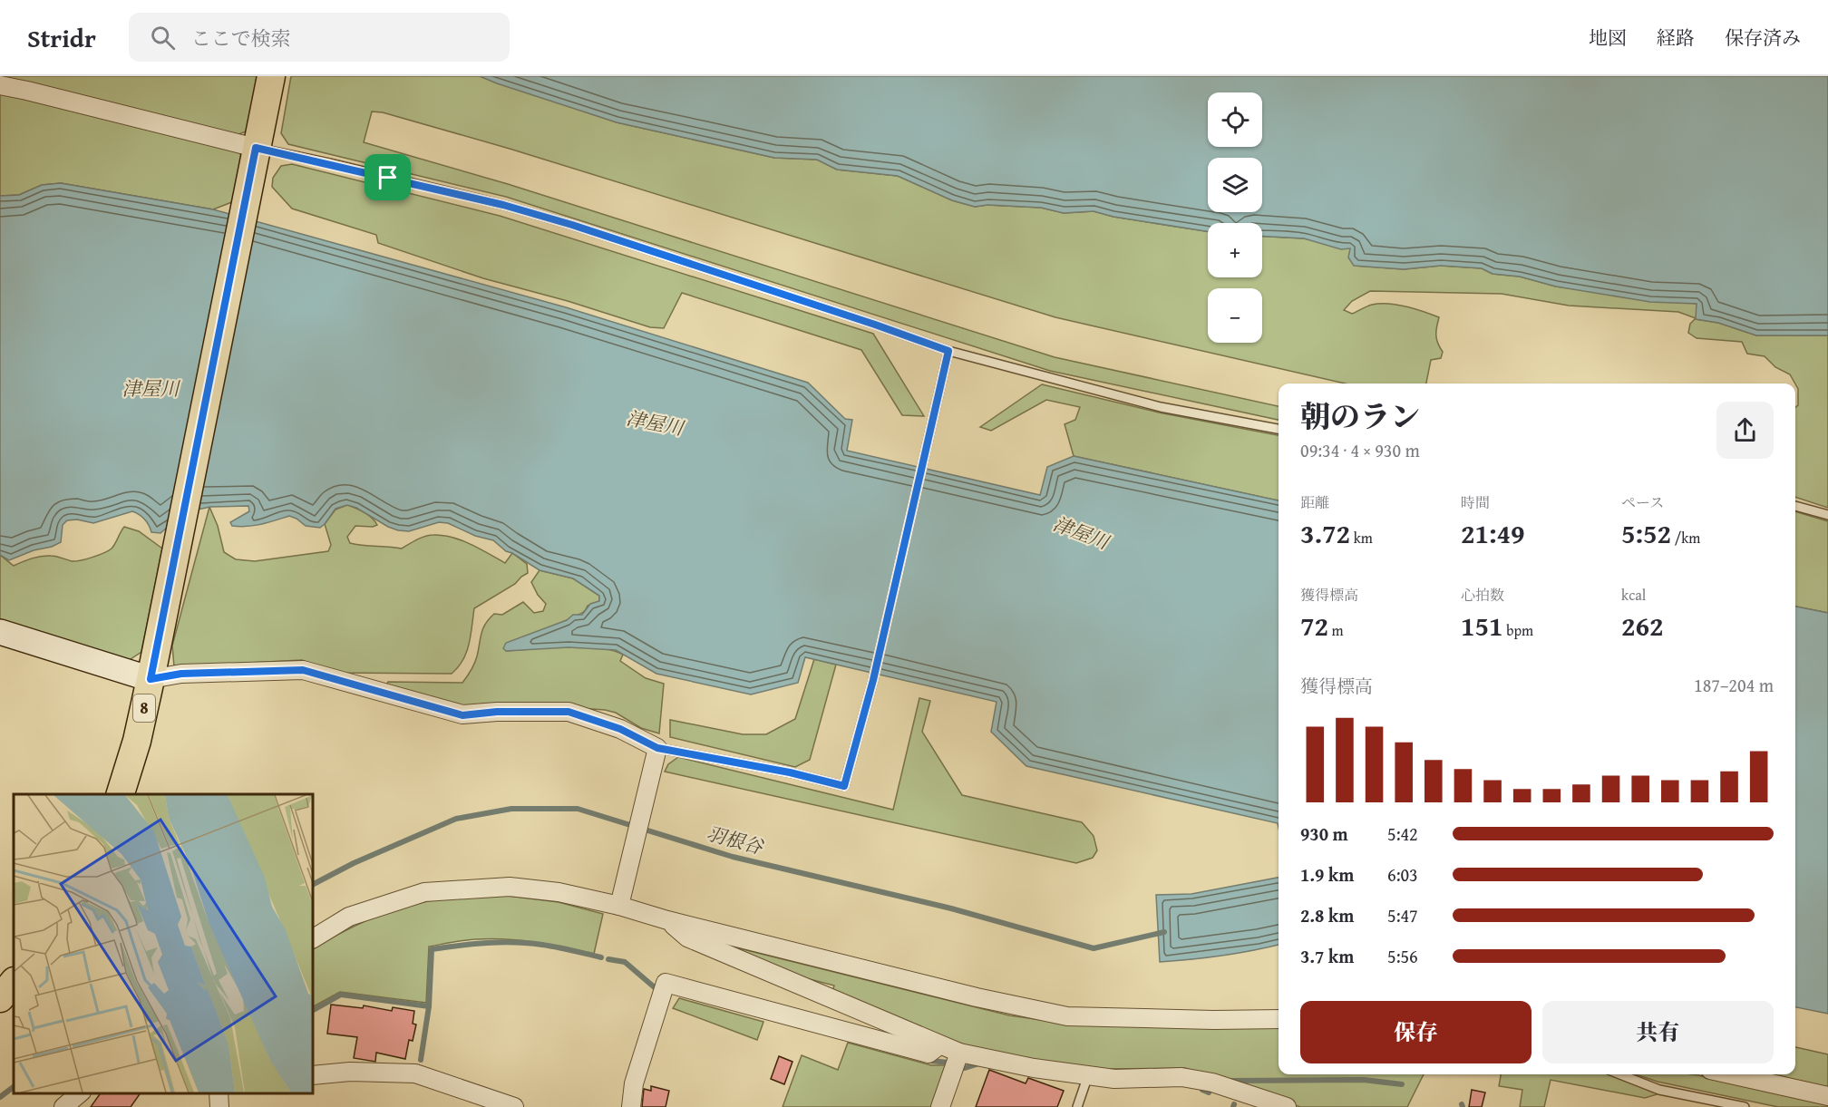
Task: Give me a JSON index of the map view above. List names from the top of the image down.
{
  "streets": {
    "main road": ["8"]
  },
  "water": ["津屋川", "羽根谷"],
  "page": {
    "header": "Stridr",
    "search": "ここで検索",
    "nav": ["地図", "経路", "保存済み"],
    "map_buttons": ["+", "−"],
    "heading": ["朝のラン", "09:34 · 4 × 930 m"],
    "stats": [
      ["距離", "3.72 km"],
      ["時間", "21:49"],
      ["ペース", "5:52 /km"],
      ["獲得標高", "72 m"],
      ["心拍数", "151 bpm"],
      ["kcal", "262"]
    ],
    "chart": ["獲得標高", "187–204 m"],
    "list": [
      {
        "name": "930 m",
        "note": "5:42"
      },
      {
        "name": "1.9 km",
        "note": "6:03"
      },
      {
        "name": "2.8 km",
        "note": "5:47"
      },
      {
        "name": "3.7 km",
        "note": "5:56"
      }
    ],
    "buttons": ["保存", "共有"]
  }
}
